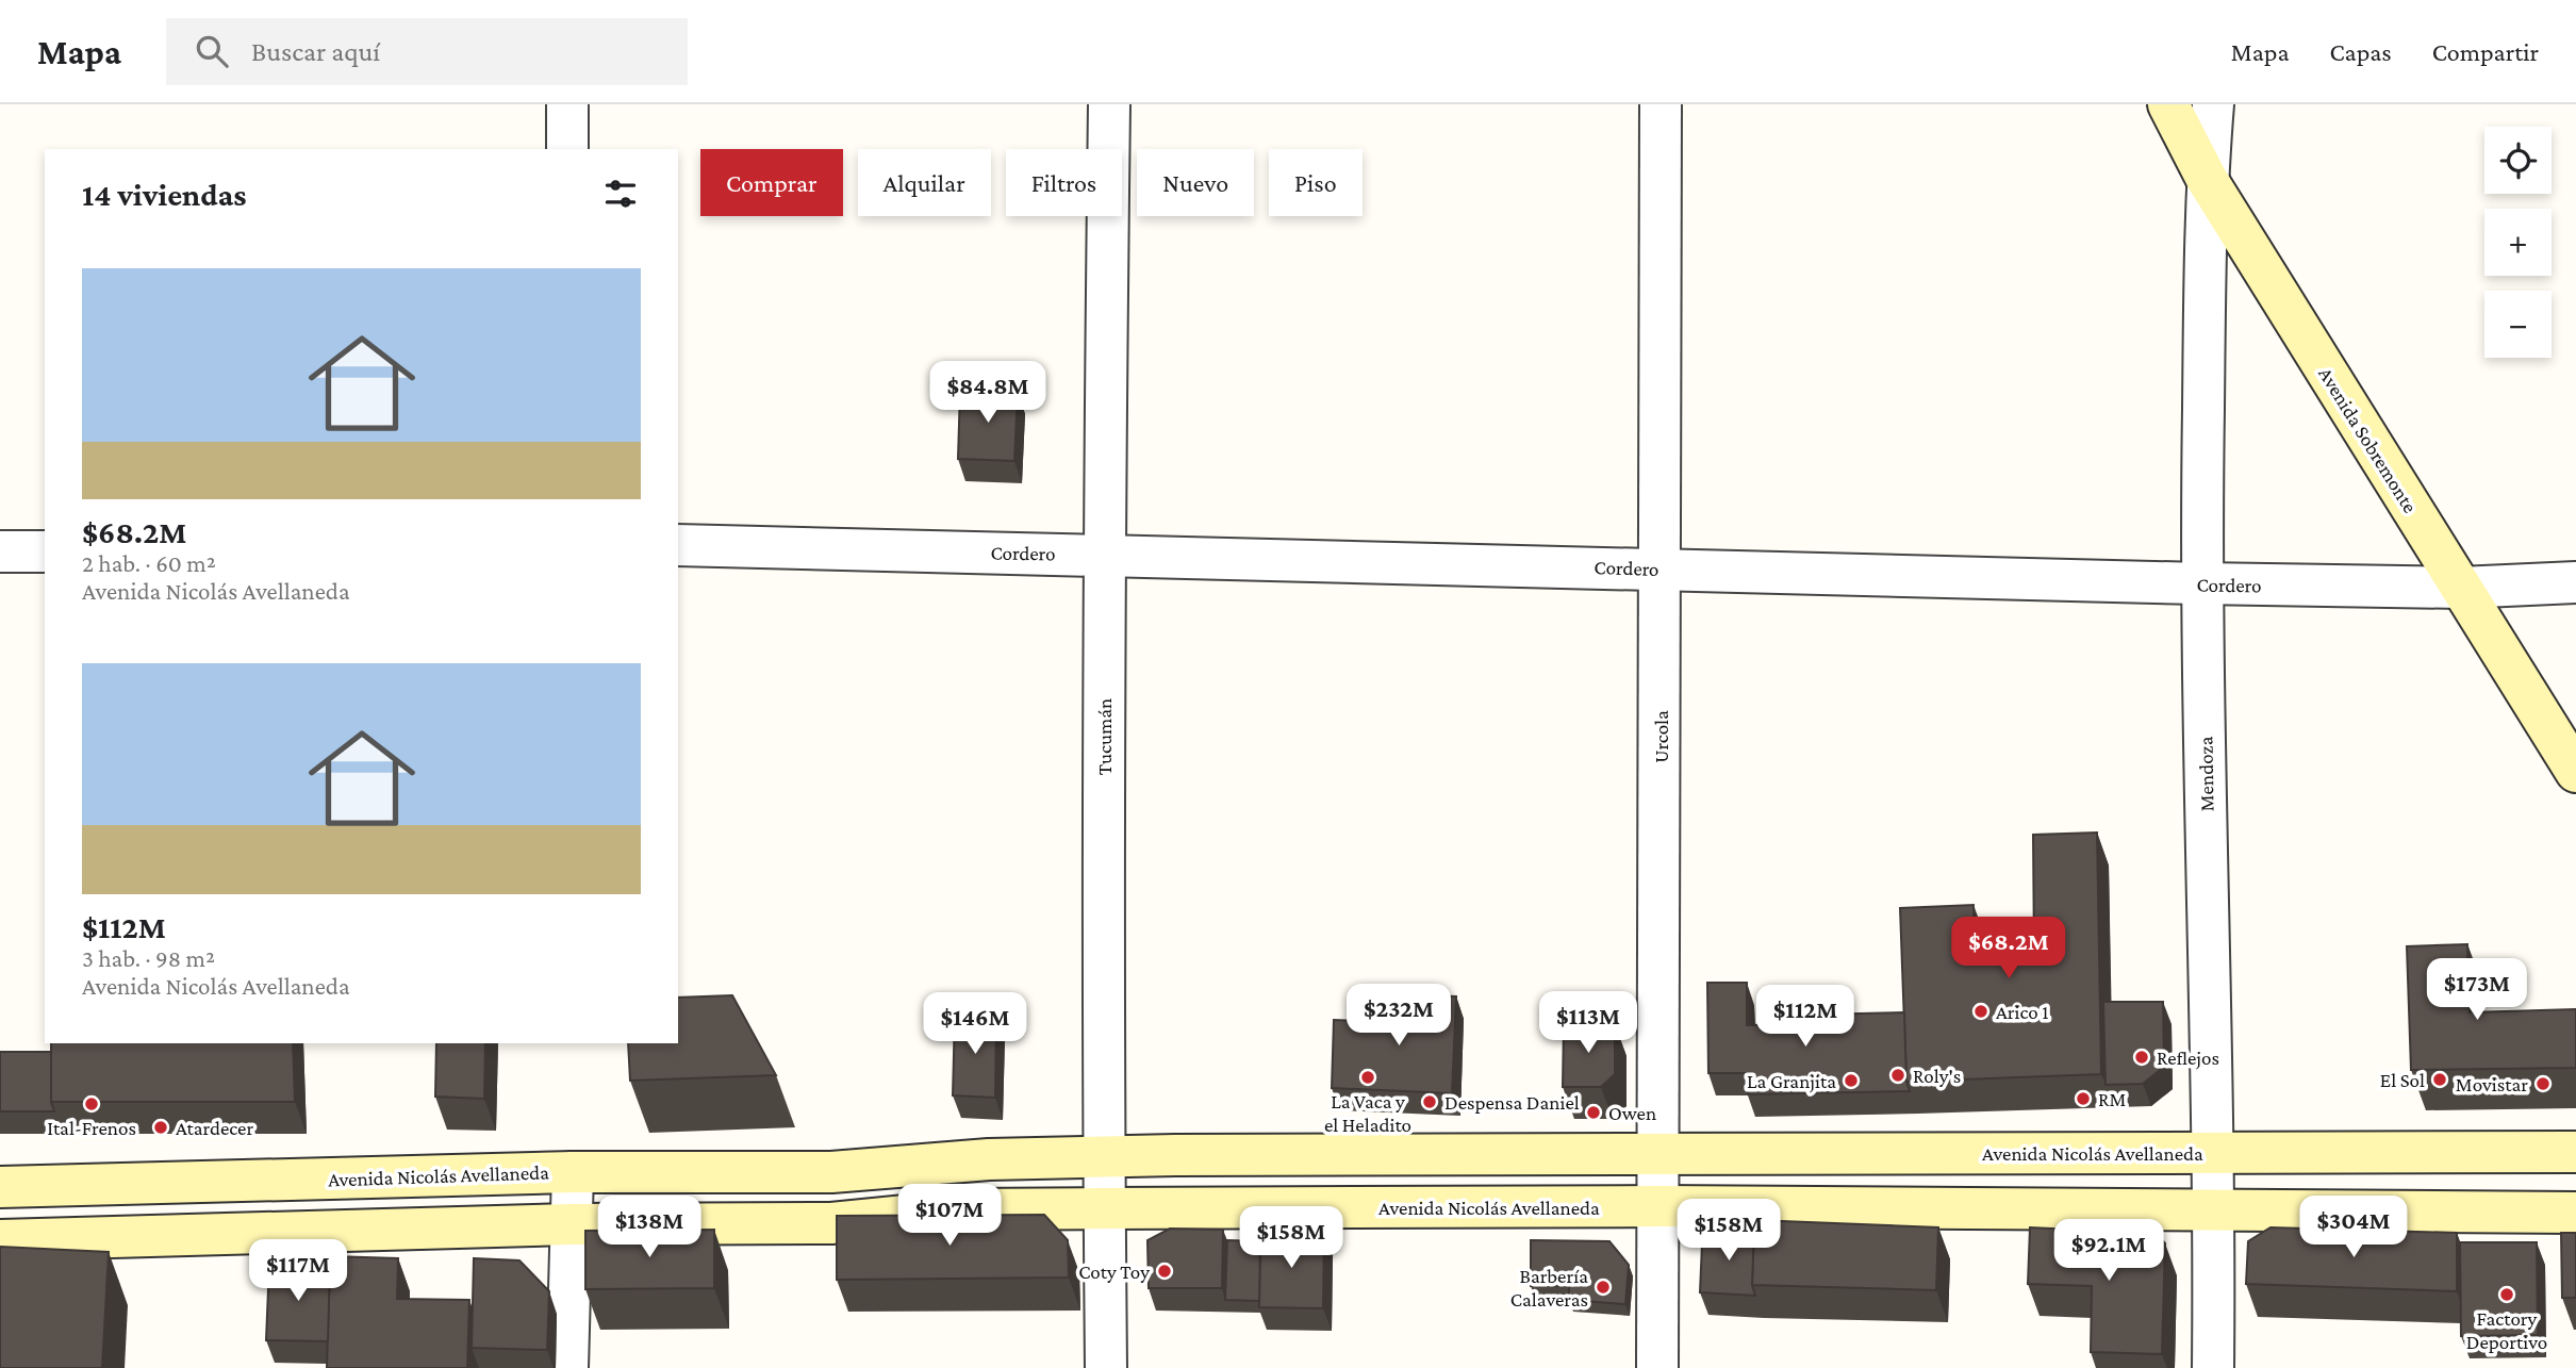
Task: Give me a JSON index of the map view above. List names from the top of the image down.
{
  "streets": {
    "main road": ["Avenida Sobremonte", "Avenida Nicolás Avellaneda"],
    "street": [
      "Cordero",
      "Tucumán",
      "Urcola",
      "Mendoza"
    ]
  },
  "crossings": [
    ["Avenida Sobremonte", "Cordero"],
    ["Avenida Sobremonte", "Mendoza"],
    ["Cordero", "Tucumán"],
    ["Cordero", "Urcola"],
    ["Cordero", "Mendoza"],
    ["Tucumán", "Avenida Nicolás Avellaneda"],
    ["Urcola", "Avenida Nicolás Avellaneda"],
    ["Mendoza", "Avenida Nicolás Avellaneda"]
  ],
  "places": [
    "Arico 1",
    "Reflejos",
    "Roly's",
    "La Vaca y el Heladito",
    "El Sol",
    "La Granjita",
    "Movistar",
    "RM",
    "Despensa Daniel",
    "Ital-Frenos",
    "Owen",
    "Atardecer",
    "Coty Toy",
    "Barbería Calaveras",
    "Factory Deportivo"
  ],
  "page": {
    "header": "Mapa",
    "search": "Buscar aquí",
    "nav": ["Mapa", "Capas", "Compartir"],
    "map_buttons": ["+", "−"],
    "chip": [
      "Comprar",
      "Alquilar",
      "Filtros",
      "Nuevo",
      "Piso"
    ],
    "heading": "14 viviendas",
    "list": [
      {
        "name": "$68.2M",
        "note": "2 hab. · 60 m² · Avenida Nicolás Avellaneda"
      },
      {
        "name": "$112M",
        "note": "3 hab. · 98 m² · Avenida Nicolás Avellaneda"
      }
    ],
    "price": [
      "$84.8M",
      "$68.2M",
      "$173M",
      "$232M",
      "$112M",
      "$113M",
      "$146M",
      "$107M",
      "$138M",
      "$304M",
      "$158M",
      "$158M",
      "$92.1M",
      "$117M"
    ]
  }
}
